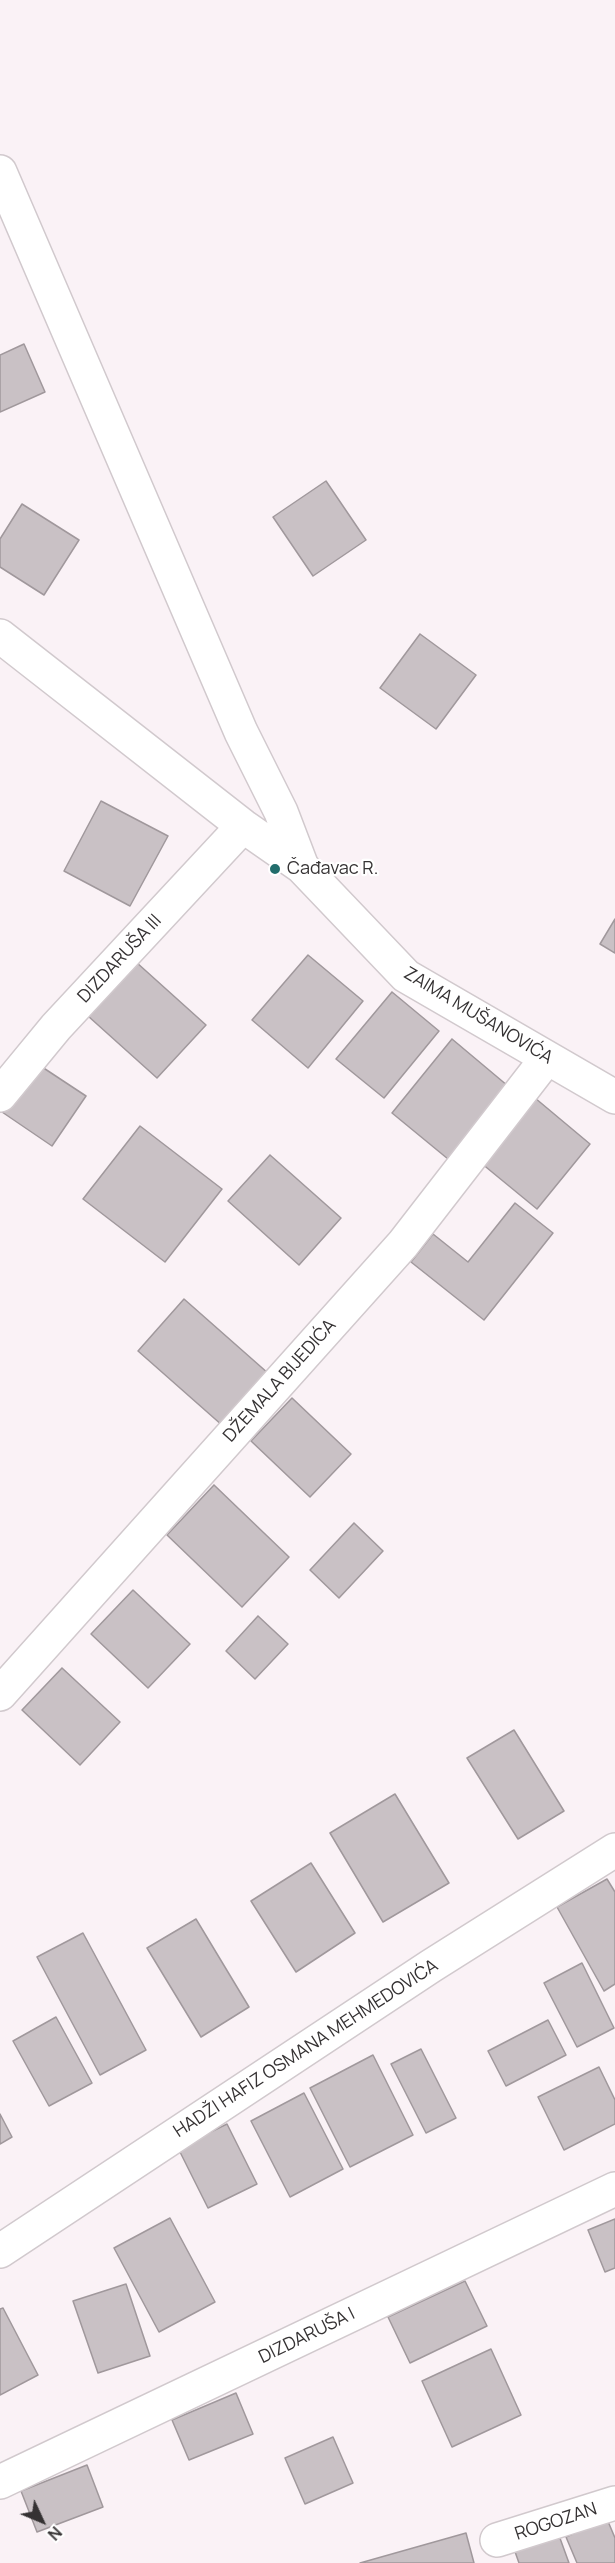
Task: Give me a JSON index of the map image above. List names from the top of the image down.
{
  "streets": {
    "street": [
      "DIZDARUŠA III",
      "ZAIMA MUŠANOVIĆA",
      "DŽEMALA BIJEDIĆA",
      "HADŽI HAFIZ OSMANA MEHMEDOVIĆA",
      "DIZDARUŠA I",
      "ROGOZAN"
    ]
  },
  "crossings": [
    ["ZAIMA MUŠANOVIĆA", "DŽEMALA BIJEDIĆA"]
  ],
  "places": ["Čađavac R."],
  "north": "bottom right"
}
